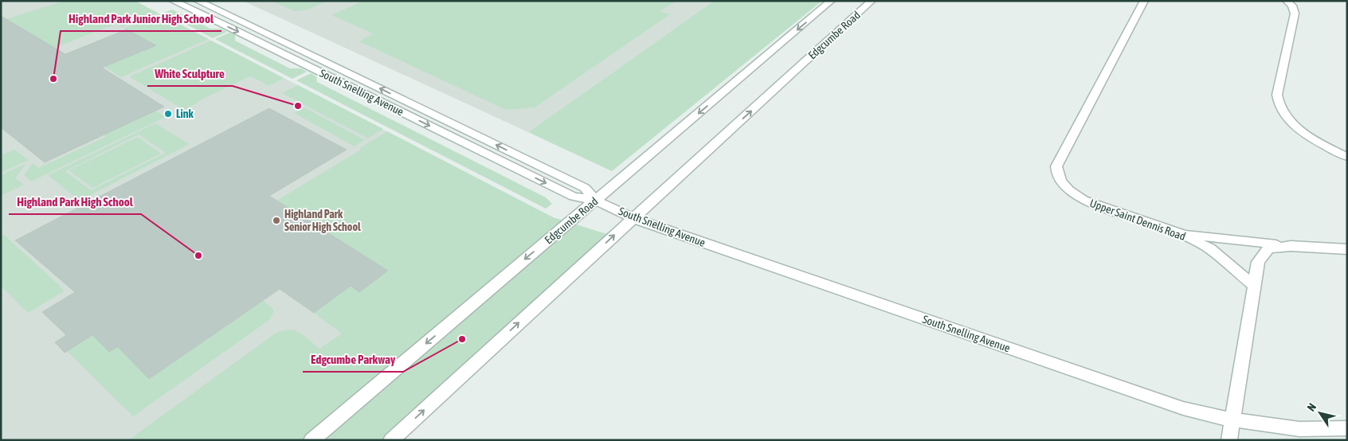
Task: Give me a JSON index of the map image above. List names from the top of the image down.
{
  "streets": {
    "street": ["Edgcumbe Road", "South Snelling Avenue", "Upper Saint Dennis Road"]
  },
  "crossings": [
    ["Edgcumbe Road", "South Snelling Avenue"]
  ],
  "places": [
    "Highland Park Junior High School",
    "White Sculpture",
    "Link",
    "Highland Park Senior High School",
    "Highland Park High School",
    "Edgcumbe Parkway"
  ],
  "north": "top left"
}
